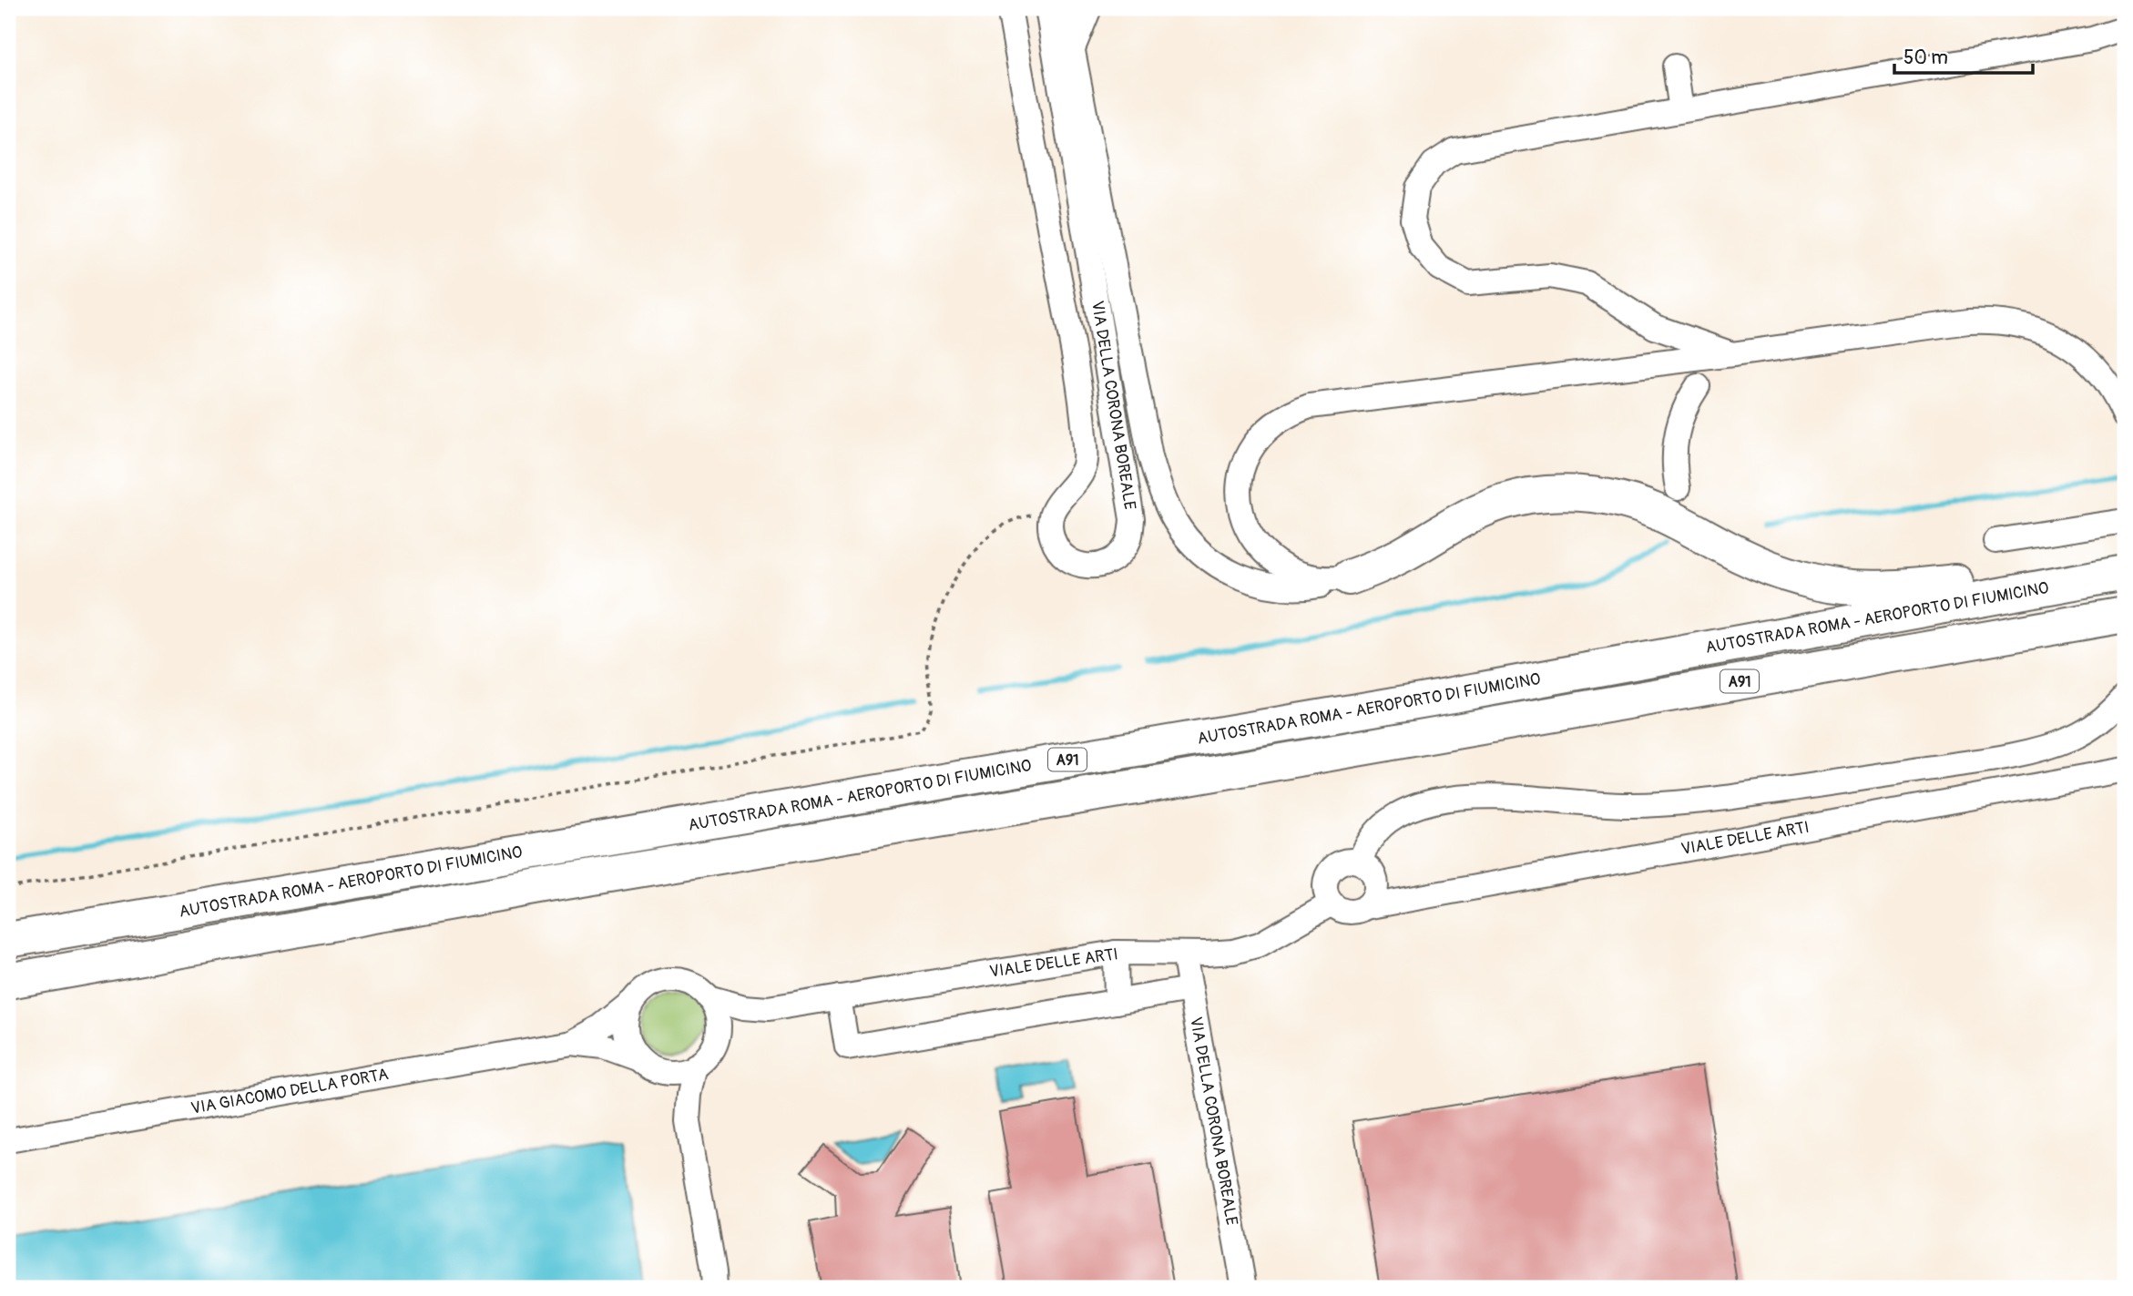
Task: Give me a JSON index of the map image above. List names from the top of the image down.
{
  "streets": {
    "highway": ["AUTOSTRADA ROMA - AEROPORTO DI FIUMICINO", "A91"],
    "street": ["VIA DELLA CORONA BOREALE", "VIALE DELLE ARTI", "VIA GIACOMO DELLA PORTA"]
  },
  "crossings": [
    ["VIA DELLA CORONA BOREALE", "VIALE DELLE ARTI"],
    ["VIALE DELLE ARTI", "VIA GIACOMO DELLA PORTA"]
  ],
  "scale_bar": "50 m"
}
